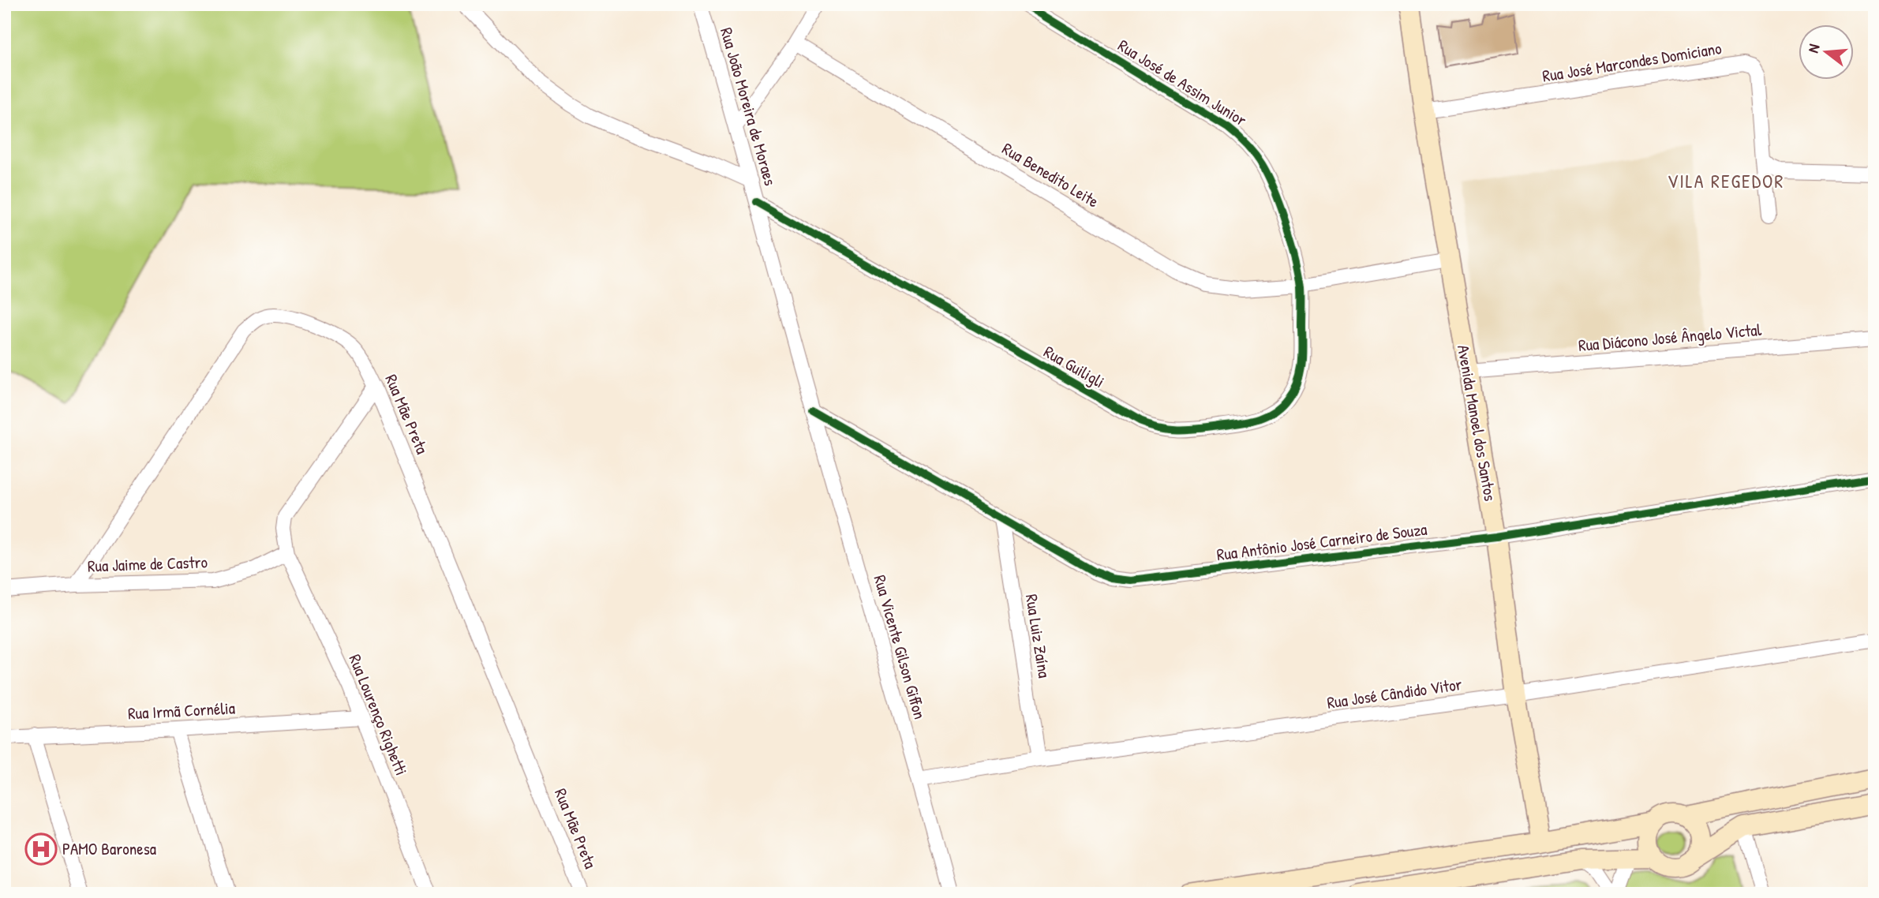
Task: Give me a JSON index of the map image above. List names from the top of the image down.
{
  "streets": {
    "main road": ["Avenida Manoel dos Santos"],
    "street": [
      "Rua José Marcondes Domiciano",
      "Rua José de Assim Junior",
      "Rua João Moreira de Moraes",
      "Rua Benedito Leite",
      "Rua Diácono José Ângelo Victal",
      "Rua Guiligli",
      "Rua Mãe Preta",
      "Rua Antônio José Carneiro de Souza",
      "Rua Jaime de Castro",
      "Rua Luiz Zaína",
      "Rua Vicente Gilson Giffon",
      "Rua José Cândido Vitor",
      "Rua Irmã Cornélia",
      "Rua Lourenço Righetti"
    ]
  },
  "crossings": [
    ["Rua José Marcondes Domiciano", "Avenida Manoel dos Santos"],
    ["Rua José de Assim Junior", "Rua Benedito Leite"],
    ["Rua José de Assim Junior", "Rua Guiligli"],
    ["Rua João Moreira de Moraes", "Rua Guiligli"],
    ["Rua João Moreira de Moraes", "Rua Antônio José Carneiro de Souza"],
    ["Rua João Moreira de Moraes", "Rua Vicente Gilson Giffon"],
    ["Rua Benedito Leite", "Rua Guiligli"],
    ["Rua Benedito Leite", "Avenida Manoel dos Santos"],
    ["Rua Diácono José Ângelo Victal", "Avenida Manoel dos Santos"],
    ["Rua Mãe Preta", "Rua Jaime de Castro"],
    ["Rua Mãe Preta", "Rua Lourenço Righetti"],
    ["Avenida Manoel dos Santos", "Rua Antônio José Carneiro de Souza"],
    ["Avenida Manoel dos Santos", "Rua José Cândido Vitor"],
    ["Rua Antônio José Carneiro de Souza", "Rua Luiz Zaína"],
    ["Rua Antônio José Carneiro de Souza", "Rua Vicente Gilson Giffon"],
    ["Rua Jaime de Castro", "Rua Lourenço Righetti"],
    ["Rua Luiz Zaína", "Rua José Cândido Vitor"],
    ["Rua Vicente Gilson Giffon", "Rua José Cândido Vitor"],
    ["Rua Irmã Cornélia", "Rua Lourenço Righetti"]
  ],
  "districts": ["VILA REGEDOR"],
  "places": {
    "hospital": ["PAMO Baronesa"]
  },
  "north": "left"
}
